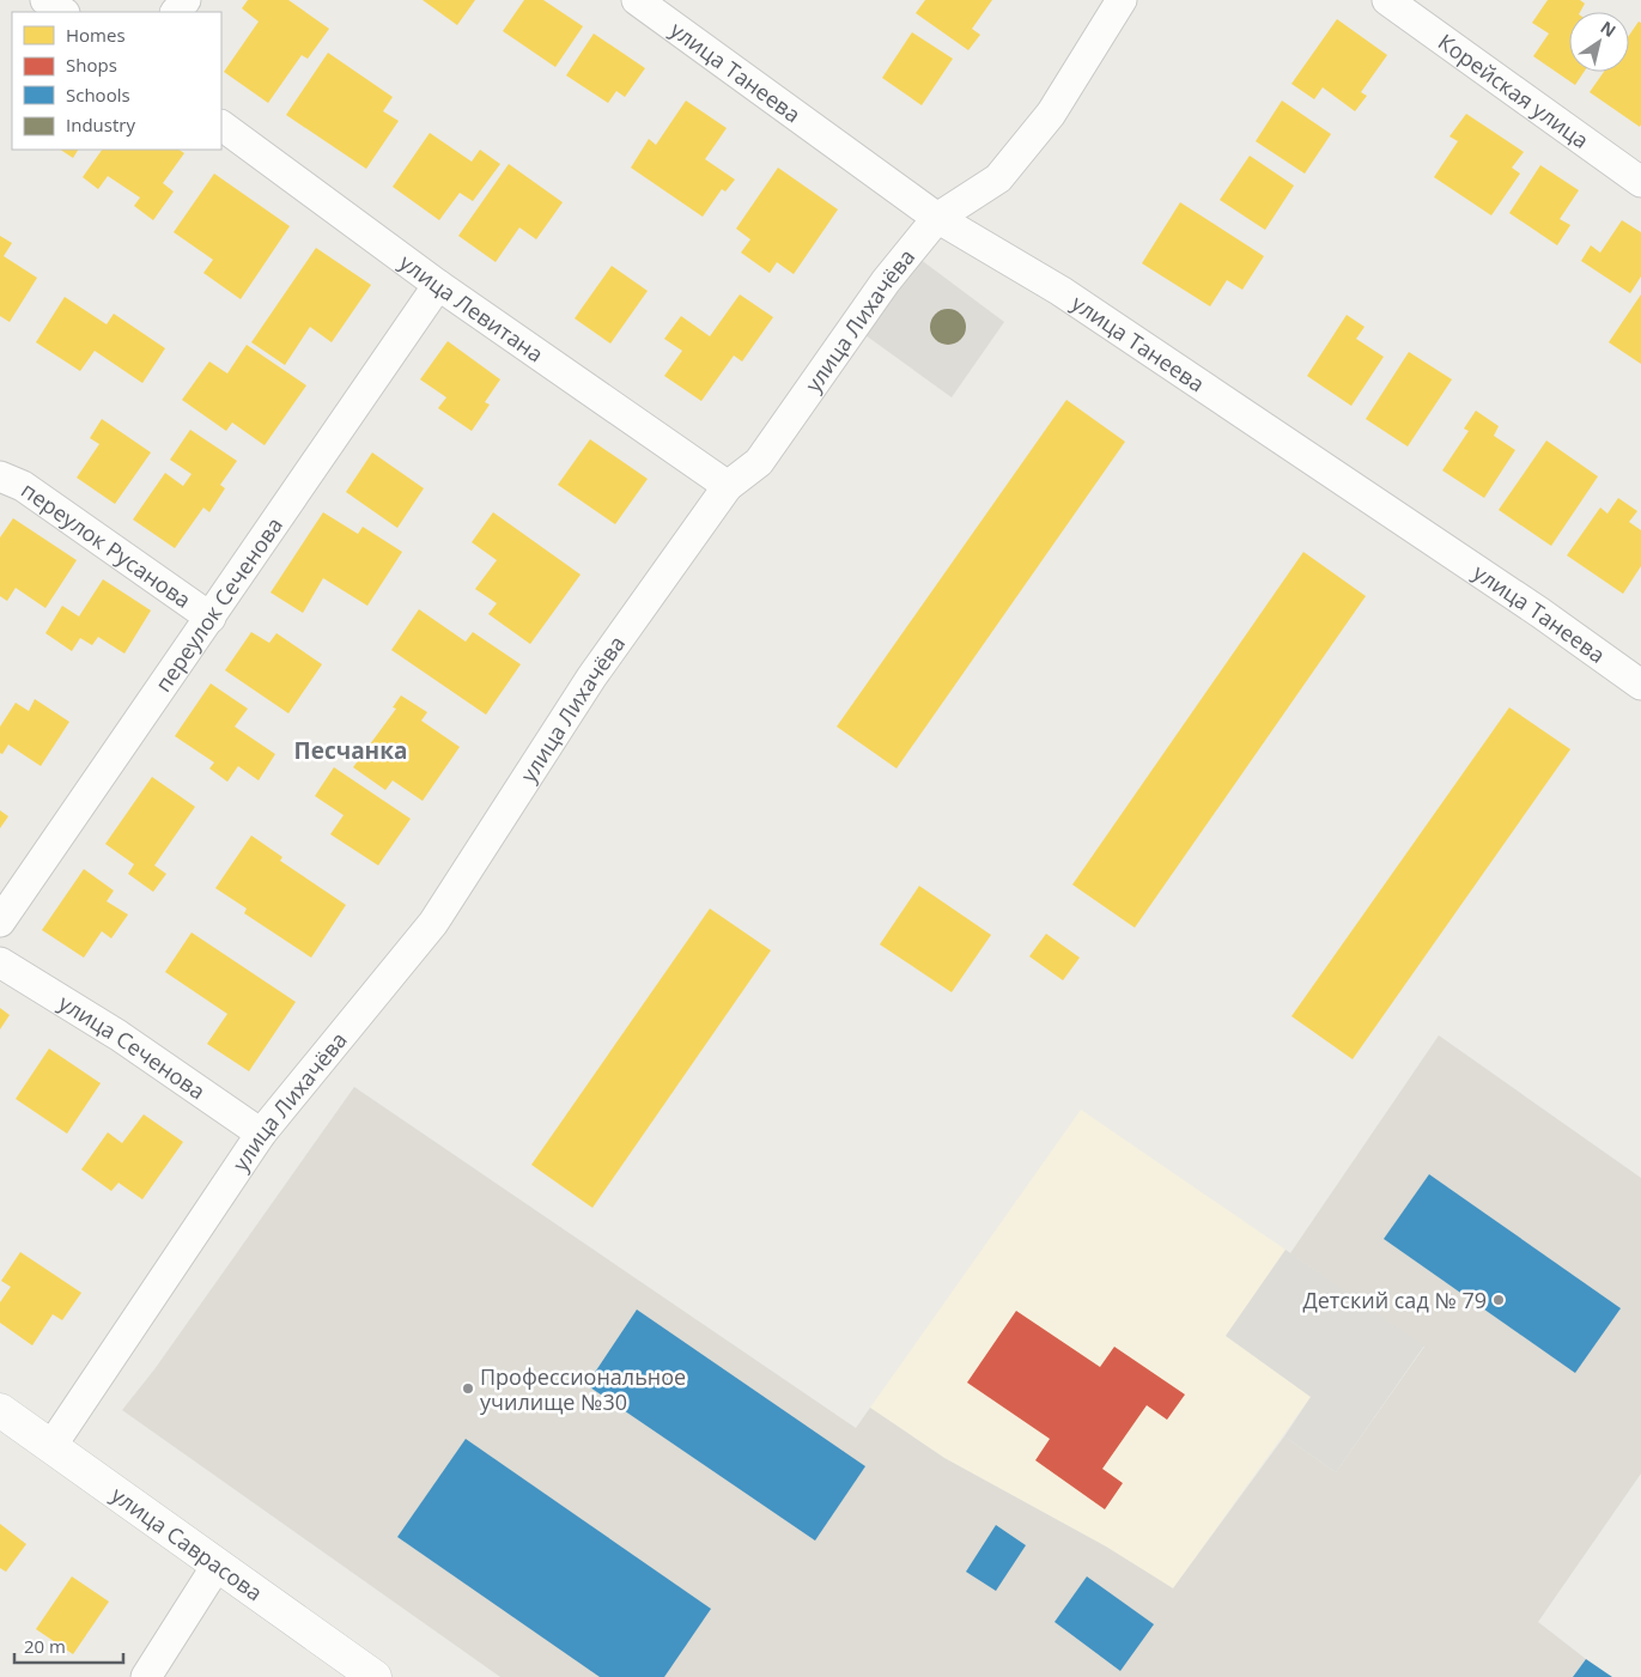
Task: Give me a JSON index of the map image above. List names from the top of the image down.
{
  "streets": {
    "street": [
      "улица Танеева",
      "Корейская улица",
      "улица Левитана",
      "улица Лихачёва",
      "переулок Русанова",
      "переулок Сеченова",
      "улица Сеченова",
      "улица Саврасова"
    ]
  },
  "crossings": [
    ["улица Танеева", "улица Лихачёва"],
    ["улица Левитана", "улица Лихачёва"],
    ["улица Левитана", "переулок Сеченова"],
    ["улица Лихачёва", "улица Сеченова"],
    ["улица Лихачёва", "улица Саврасова"],
    ["переулок Русанова", "переулок Сеченова"]
  ],
  "districts": ["Песчанка"],
  "places": ["Детский сад № 79", "Профессиональное училище №30"],
  "legend": [
    "Homes",
    "Shops",
    "Schools",
    "Industry"
  ],
  "scale_bar": "20 m",
  "north": "top right"
}
